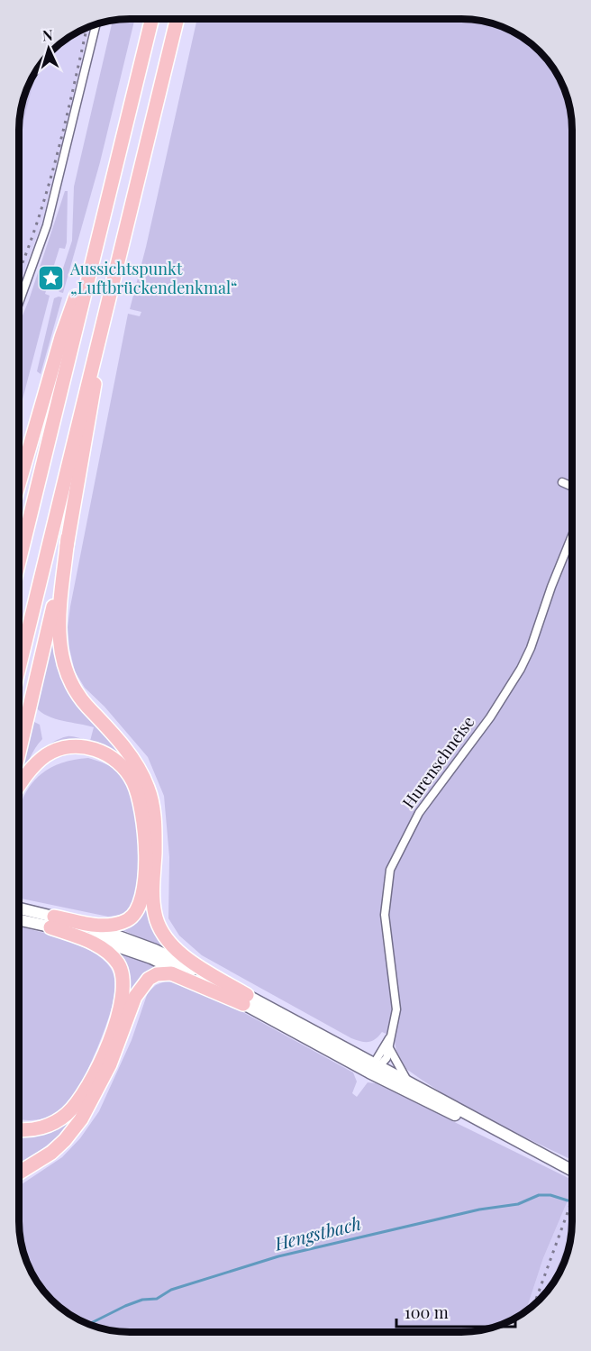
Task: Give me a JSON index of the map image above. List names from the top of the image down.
{
  "streets": {
    "street": ["Hurenschneise"]
  },
  "water": ["Hengstbach"],
  "places": {
    "place": ["Aussichtspunkt „Luftbrückendenkmal“"]
  },
  "scale_bar": "100 m",
  "north": "top"
}
